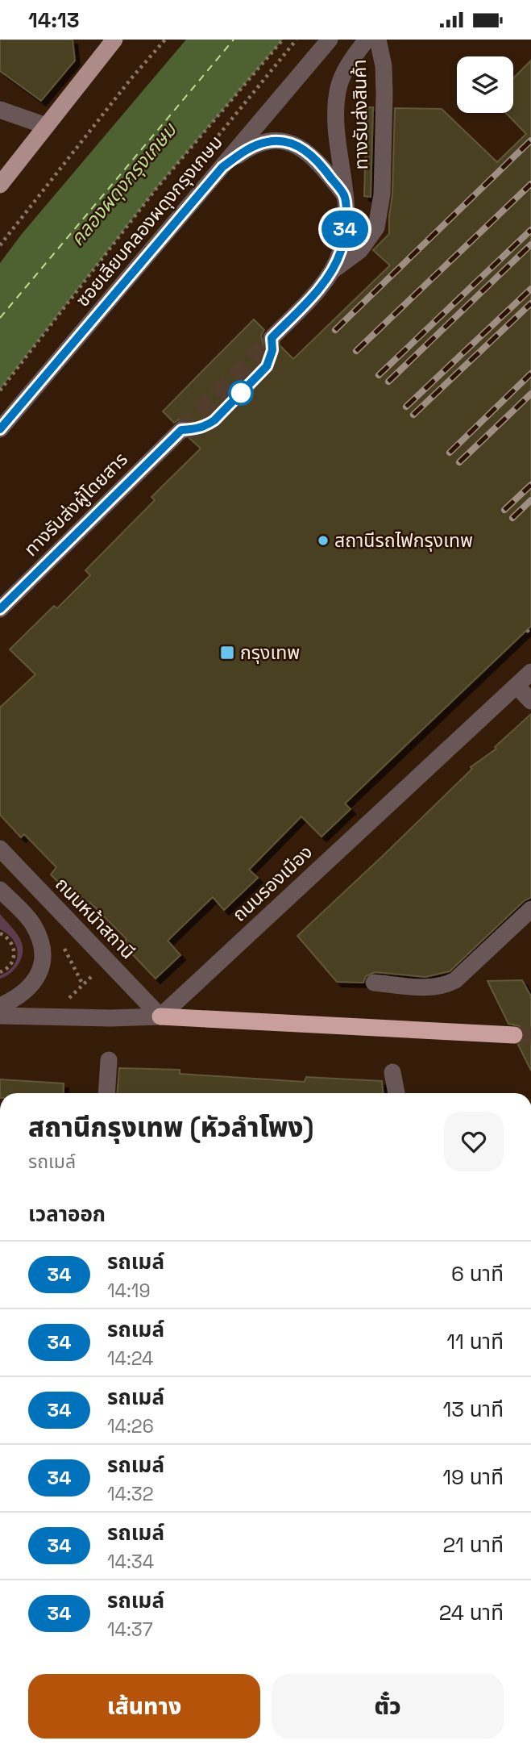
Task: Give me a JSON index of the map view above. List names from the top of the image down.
{
  "streets": {
    "street": [
      "ทางรับส่งสินค้า",
      "ซอยเลียบคลองผดุงกรุงเกษม",
      "ทางรับส่งผู้โดยสาร",
      "ถนนรองเมือง",
      "ถนนหน้าสถานี"
    ]
  },
  "crossings": [
    ["ถนนรองเมือง", "ถนนหน้าสถานี"]
  ],
  "water": ["คลองผดุงกรุงเกษม"],
  "places": {
    "other": ["สถานีรถไฟกรุงเทพ"],
    "transit": ["กรุงเทพ"]
  },
  "lines": ["bus line 34"],
  "page": {
    "status": "14:13",
    "on_map": "34",
    "heading": [
      ["สถานีกรุงเทพ (หัวลำโพง)", "รถเมล์"],
      "เวลาออก"
    ],
    "list": [
      {
        "mark": "34",
        "name": "รถเมล์",
        "note": "14:19",
        "value": "6 นาที"
      },
      {
        "mark": "34",
        "name": "รถเมล์",
        "note": "14:24",
        "value": "11 นาที"
      },
      {
        "mark": "34",
        "name": "รถเมล์",
        "note": "14:26",
        "value": "13 นาที"
      },
      {
        "mark": "34",
        "name": "รถเมล์",
        "note": "14:32",
        "value": "19 นาที"
      },
      {
        "mark": "34",
        "name": "รถเมล์",
        "note": "14:34",
        "value": "21 นาที"
      },
      {
        "mark": "34",
        "name": "รถเมล์",
        "note": "14:37",
        "value": "24 นาที"
      }
    ],
    "buttons": ["เส้นทาง", "ตั๋ว"]
  }
}
